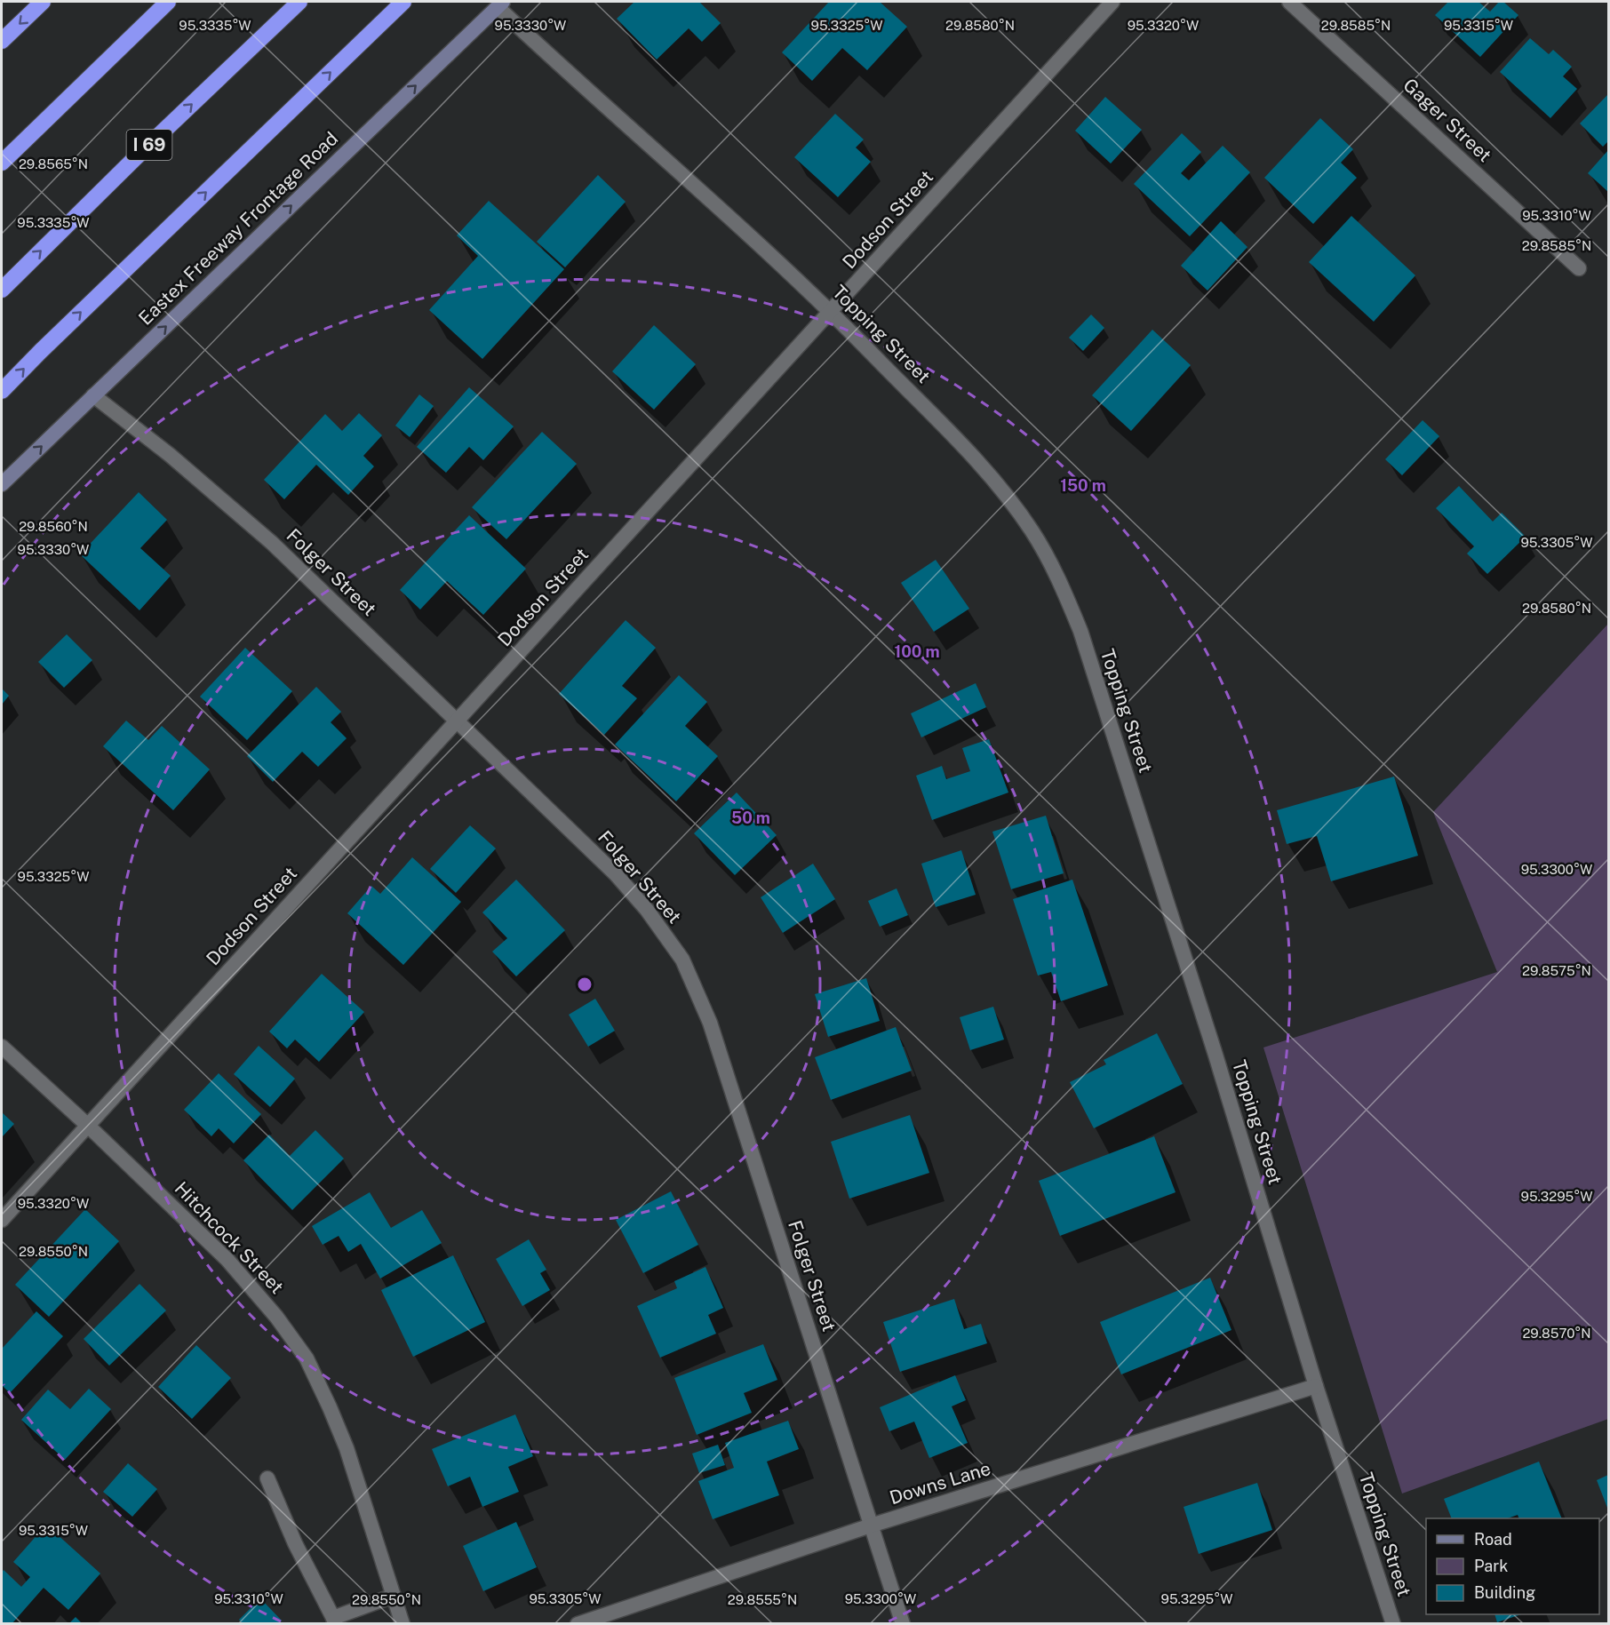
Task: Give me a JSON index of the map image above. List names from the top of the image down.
{
  "streets": {
    "highway": ["I 69"],
    "main road": ["Eastex Freeway Frontage Road"],
    "street": [
      "Gager Street",
      "Dodson Street",
      "Topping Street",
      "Folger Street",
      "Hitchcock Street",
      "Downs Lane"
    ]
  },
  "crossings": [
    ["Dodson Street", "Topping Street"],
    ["Dodson Street", "Folger Street"],
    ["Dodson Street", "Hitchcock Street"],
    ["Eastex Freeway Frontage Road", "Topping Street"],
    ["Eastex Freeway Frontage Road", "Folger Street"],
    ["Topping Street", "Downs Lane"],
    ["Folger Street", "Downs Lane"]
  ],
  "one_way": ["Eastex Freeway Frontage Road"],
  "legend": ["Road", "Park", "Building"],
  "coordinates": [
    "29.8580°N",
    "29.8585°N",
    "95.3335°W",
    "95.3330°W",
    "95.3325°W",
    "95.3320°W",
    "95.3315°W",
    "29.8565°N",
    "95.3310°W",
    "29.8560°N",
    "95.3305°W",
    "95.3300°W",
    "29.8575°N",
    "95.3295°W",
    "29.8550°N",
    "29.8570°N",
    "29.8555°N"
  ],
  "rings": ["150 m", "100 m", "50 m"]
}
